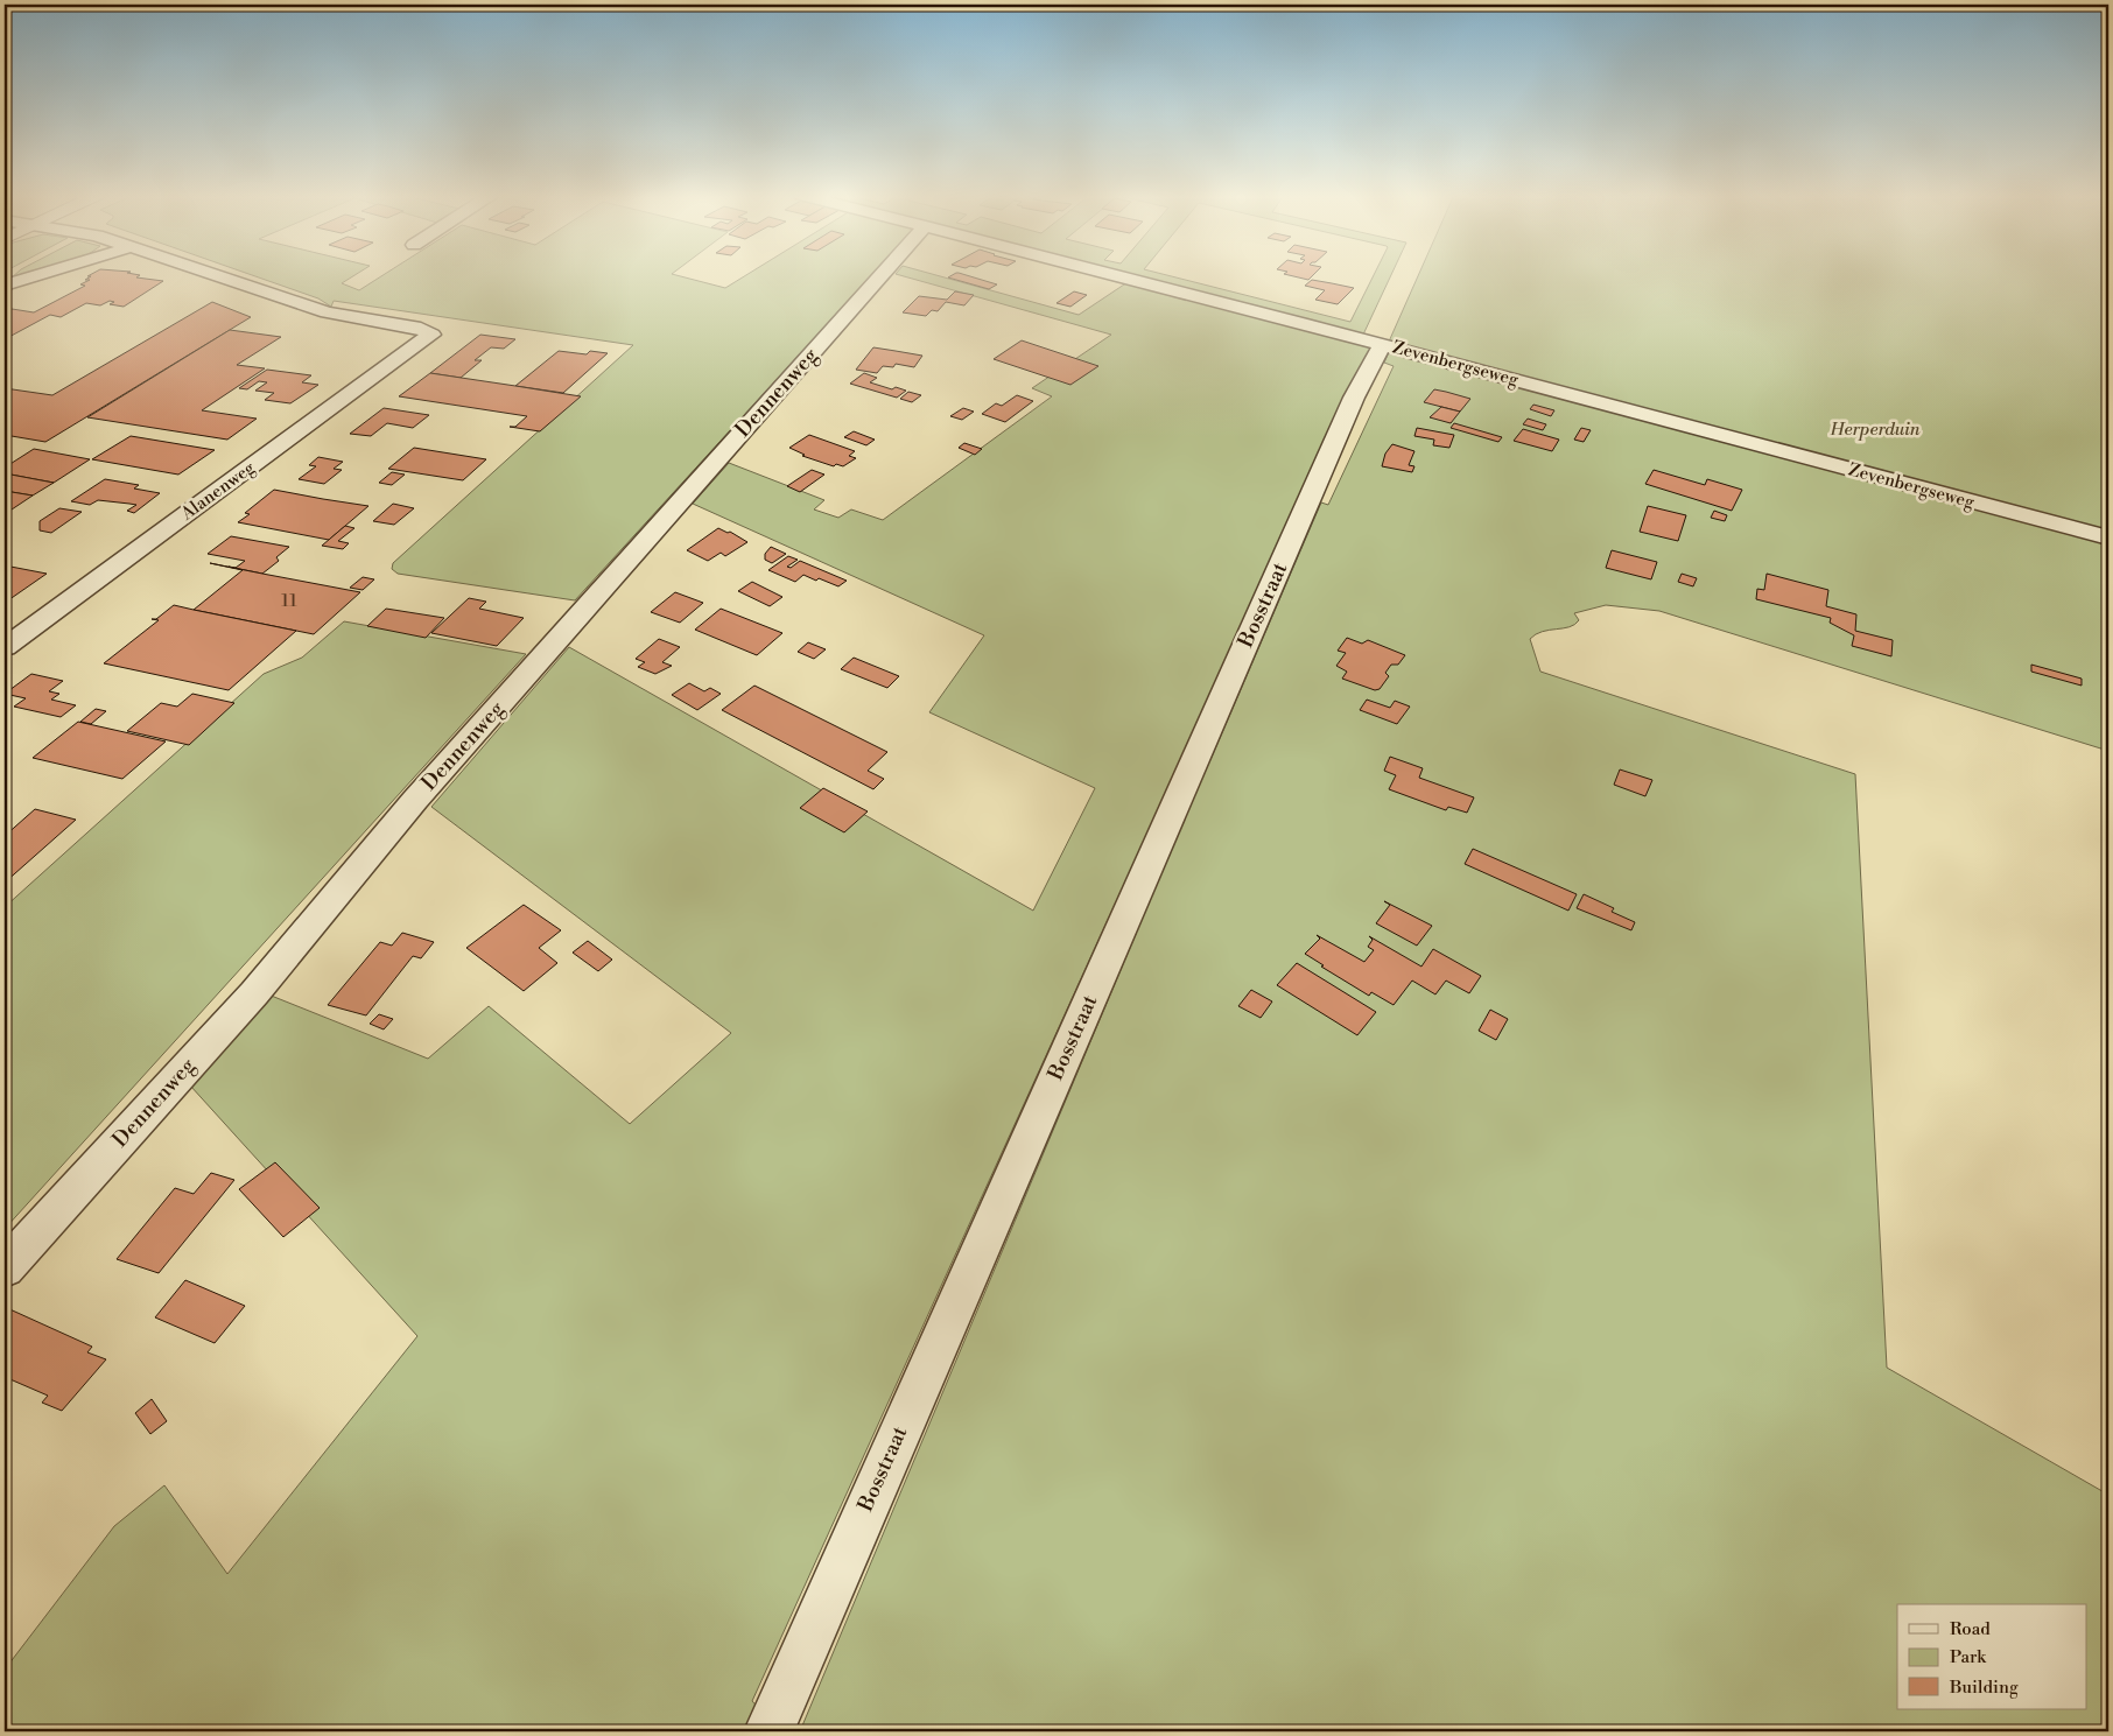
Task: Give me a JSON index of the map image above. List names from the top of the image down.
{
  "streets": {
    "street": [
      "Zevenbergseweg",
      "Dennenweg",
      "Alanenweg",
      "Bosstraat"
    ]
  },
  "crossings": [
    ["Zevenbergseweg", "Bosstraat"]
  ],
  "parks": ["Herperduin"],
  "house_numbers": ["11"],
  "legend": ["Road", "Park", "Building"]
}
